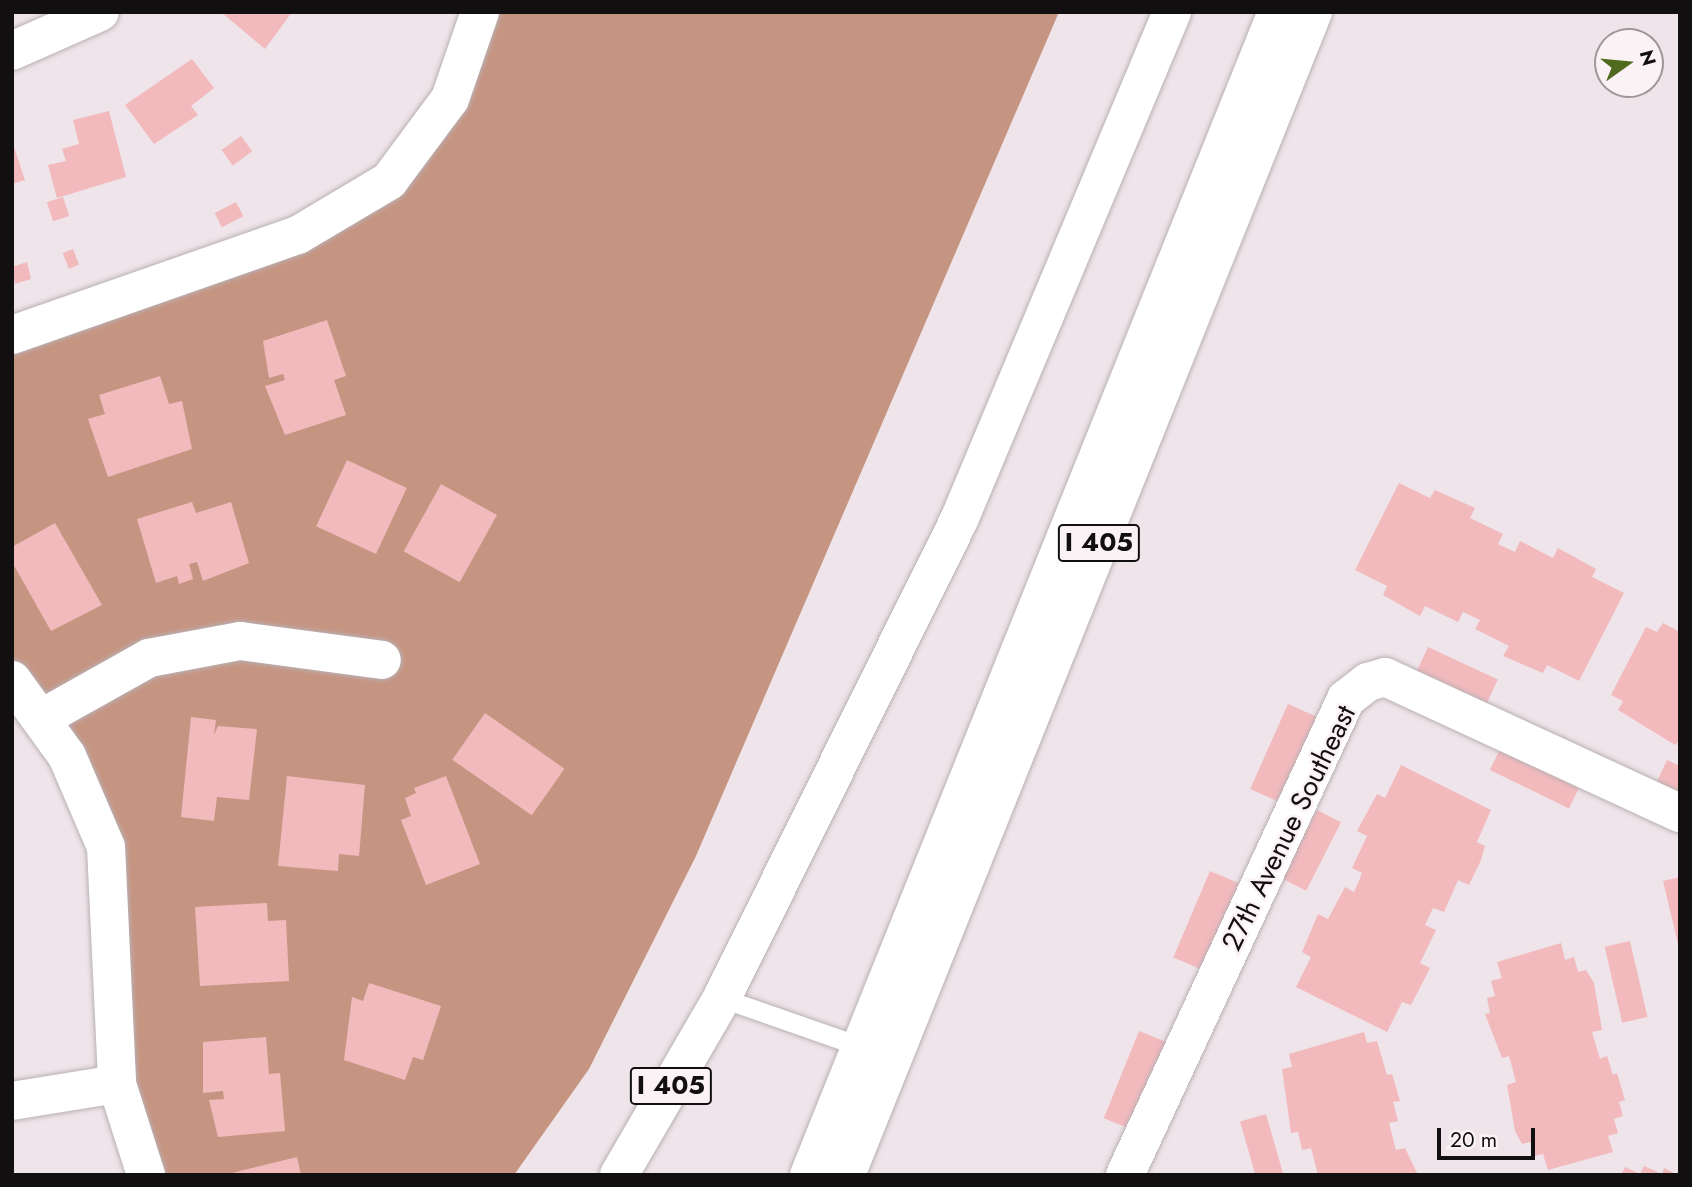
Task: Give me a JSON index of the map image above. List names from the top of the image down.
{
  "streets": {
    "main road": ["I 405", "27th Avenue Southeast"]
  },
  "scale_bar": "20 m",
  "north": "right"
}
